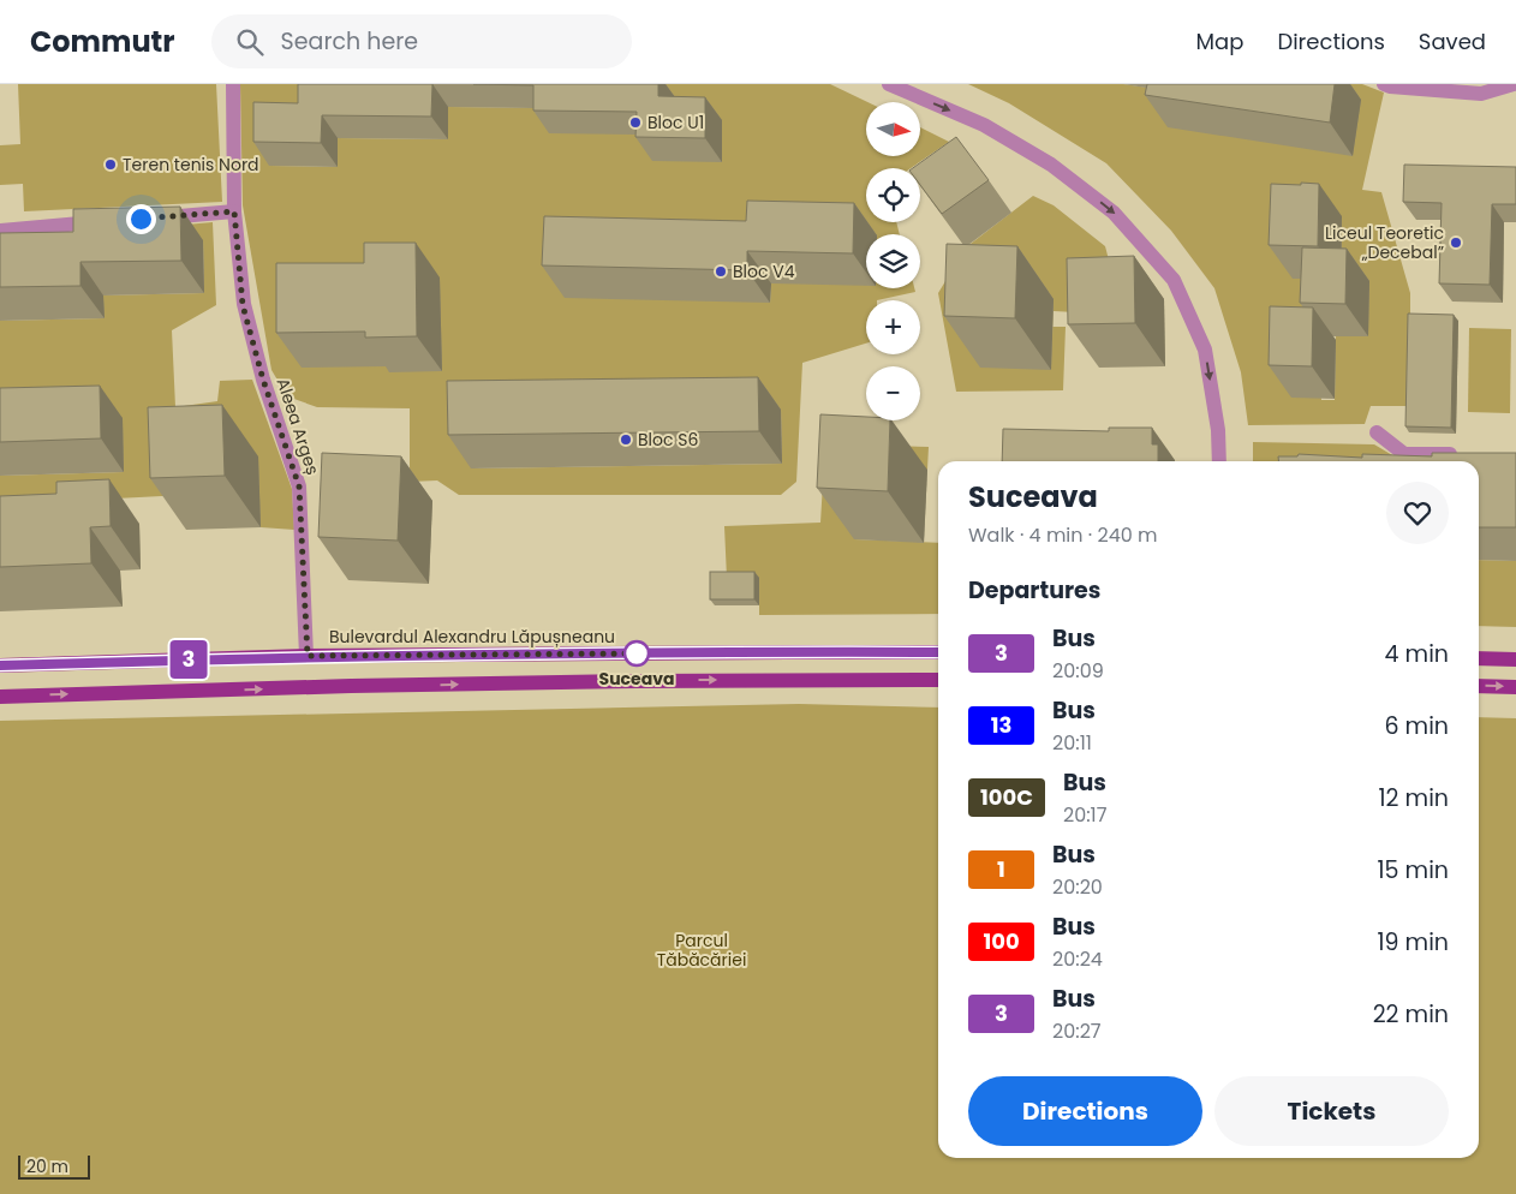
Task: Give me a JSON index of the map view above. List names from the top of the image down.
{
  "streets": {
    "main road": ["Bulevardul Alexandru Lăpușneanu"],
    "street": ["Aleea Argeș"]
  },
  "crossings": [
    ["Aleea Argeș", "Bulevardul Alexandru Lăpușneanu"]
  ],
  "parks": ["Parcul Tăbăcăriei"],
  "places": [
    "Bloc U1",
    "Teren tenis Nord",
    "Liceul Teoretic „Decebal”",
    "Bloc V4",
    "Bloc S6",
    "Suceava"
  ],
  "lines": ["bus line 3"],
  "scale_bar": "20 m",
  "north": "right",
  "page": {
    "header": "Commutr",
    "search": "Search here",
    "nav": ["Map", "Directions", "Saved"],
    "on_map": "3",
    "map_buttons": ["+", "−"],
    "heading": [
      ["Suceava", "Walk · 4 min · 240 m"],
      "Departures"
    ],
    "list": [
      {
        "mark": "3",
        "name": "Bus",
        "note": "20:09",
        "value": "4 min"
      },
      {
        "mark": "13",
        "name": "Bus",
        "note": "20:11",
        "value": "6 min"
      },
      {
        "mark": "100C",
        "name": "Bus",
        "note": "20:17",
        "value": "12 min"
      },
      {
        "mark": "1",
        "name": "Bus",
        "note": "20:20",
        "value": "15 min"
      },
      {
        "mark": "100",
        "name": "Bus",
        "note": "20:24",
        "value": "19 min"
      },
      {
        "mark": "3",
        "name": "Bus",
        "note": "20:27",
        "value": "22 min"
      }
    ],
    "buttons": ["Directions", "Tickets"],
    "scale": "20 m"
  }
}
